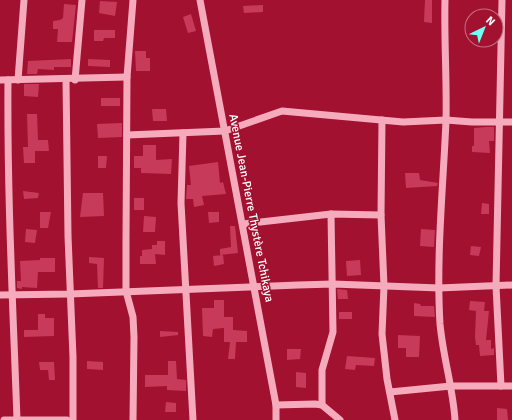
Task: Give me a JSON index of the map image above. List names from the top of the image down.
{
  "streets": {
    "street": ["Avenue Jean-Pierre Thystère Tchikaya"]
  },
  "north": "top right"
}
